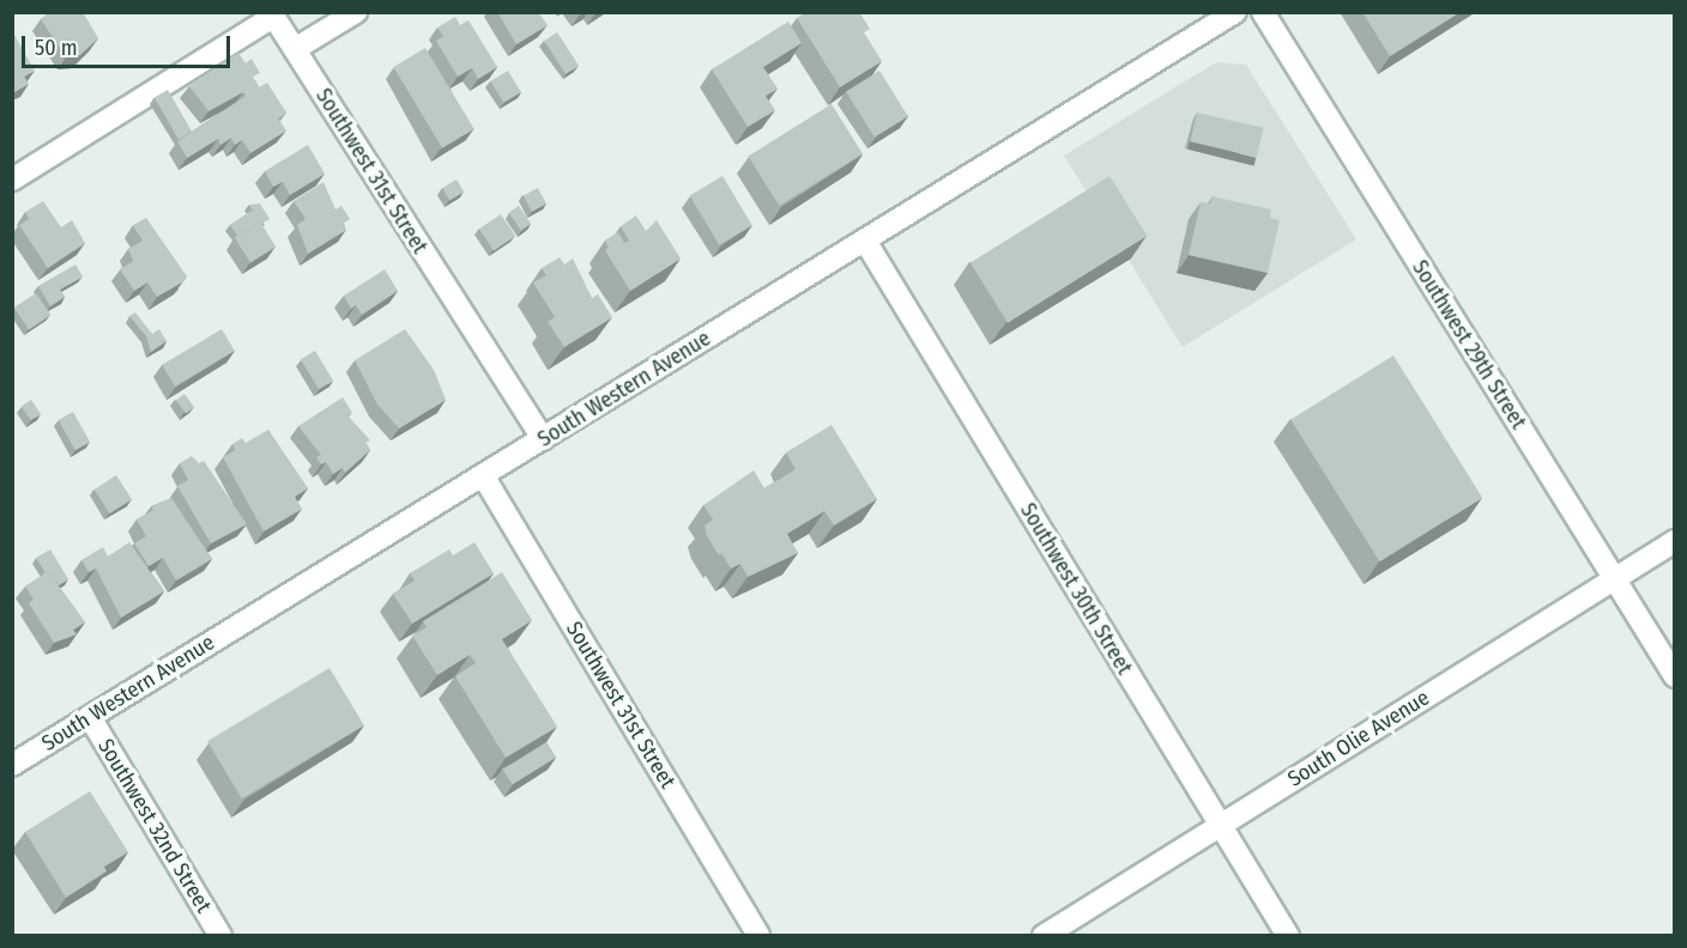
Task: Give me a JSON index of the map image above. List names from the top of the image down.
{
  "streets": {
    "street": [
      "Southwest 31st Street",
      "Southwest 29th Street",
      "South Western Avenue",
      "Southwest 30th Street",
      "South Olie Avenue",
      "Southwest 32nd Street"
    ]
  },
  "crossings": [
    ["Southwest 31st Street", "South Western Avenue"],
    ["Southwest 29th Street", "South Olie Avenue"],
    ["South Western Avenue", "Southwest 30th Street"],
    ["South Western Avenue", "Southwest 32nd Street"],
    ["Southwest 30th Street", "South Olie Avenue"]
  ],
  "scale_bar": "50 m"
}
